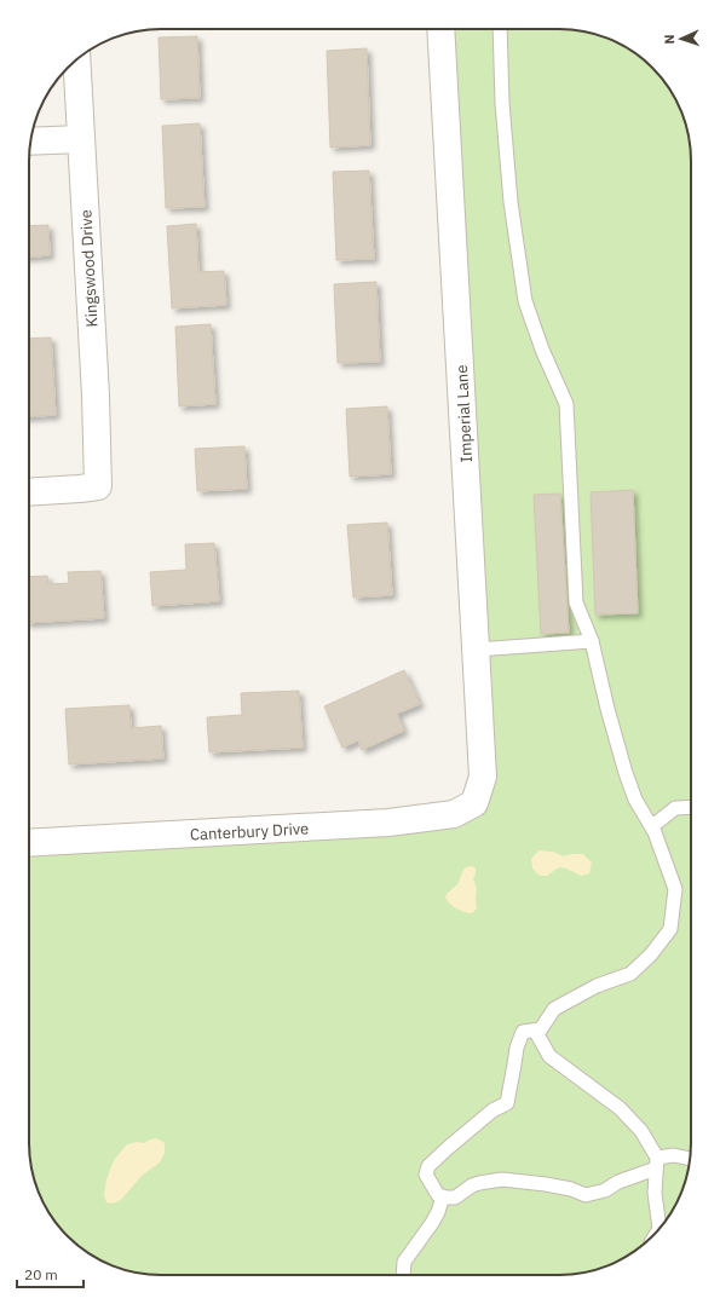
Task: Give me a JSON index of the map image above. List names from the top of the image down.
{
  "streets": {
    "street": ["Kingswood Drive", "Imperial Lane", "Canterbury Drive"]
  },
  "crossings": [
    ["Imperial Lane", "Canterbury Drive"]
  ],
  "scale_bar": "20 m",
  "north": "left"
}
